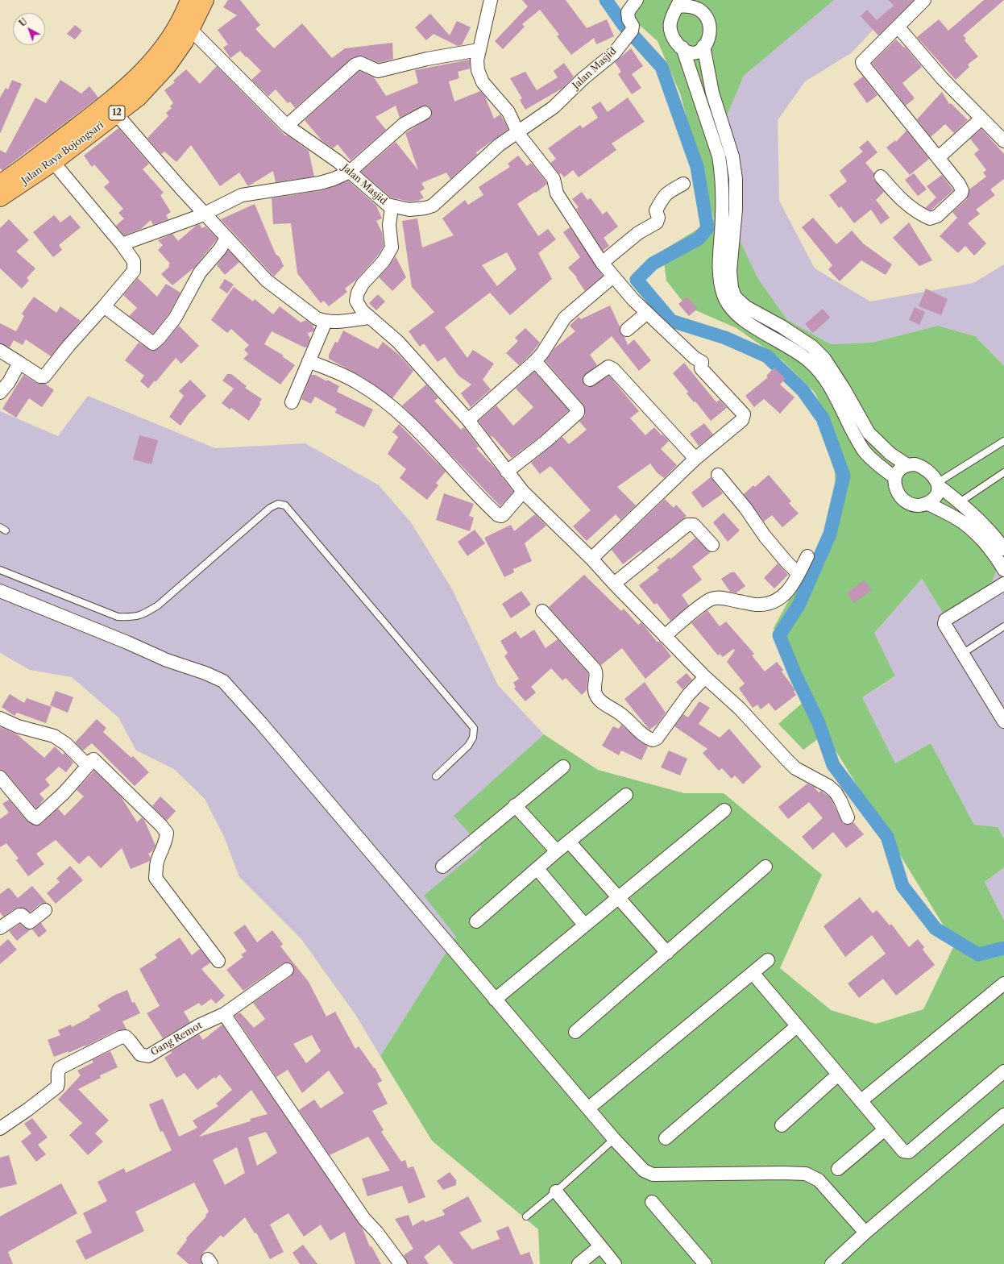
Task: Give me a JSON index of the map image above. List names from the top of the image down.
{
  "streets": {
    "highway": ["12", "Jalan Raya Bojongsari"],
    "street": ["Jalan Masjid", "Gang Remot"]
  },
  "crossings": [
    ["Jalan Masjid", "Jalan Raya Bojongsari"]
  ],
  "north": "top left"
}
